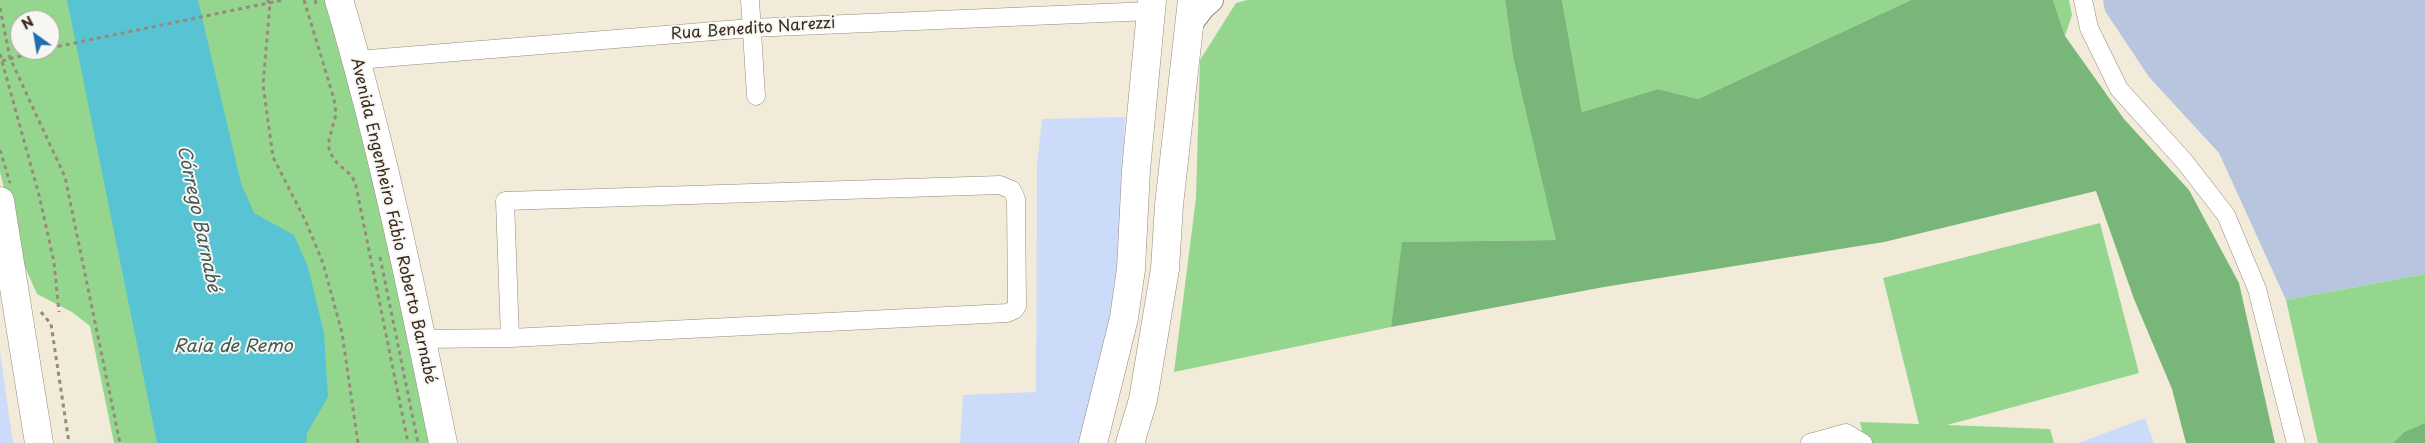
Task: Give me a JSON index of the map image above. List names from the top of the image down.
{
  "streets": {
    "main road": ["Avenida Engenheiro Fábio Roberto Barnabé"],
    "street": ["Rua Benedito Narezzi"]
  },
  "crossings": [
    ["Rua Benedito Narezzi", "Avenida Engenheiro Fábio Roberto Barnabé"]
  ],
  "water": ["Córrego Barnabé", "Raia de Remo"],
  "north": "top left"
}
